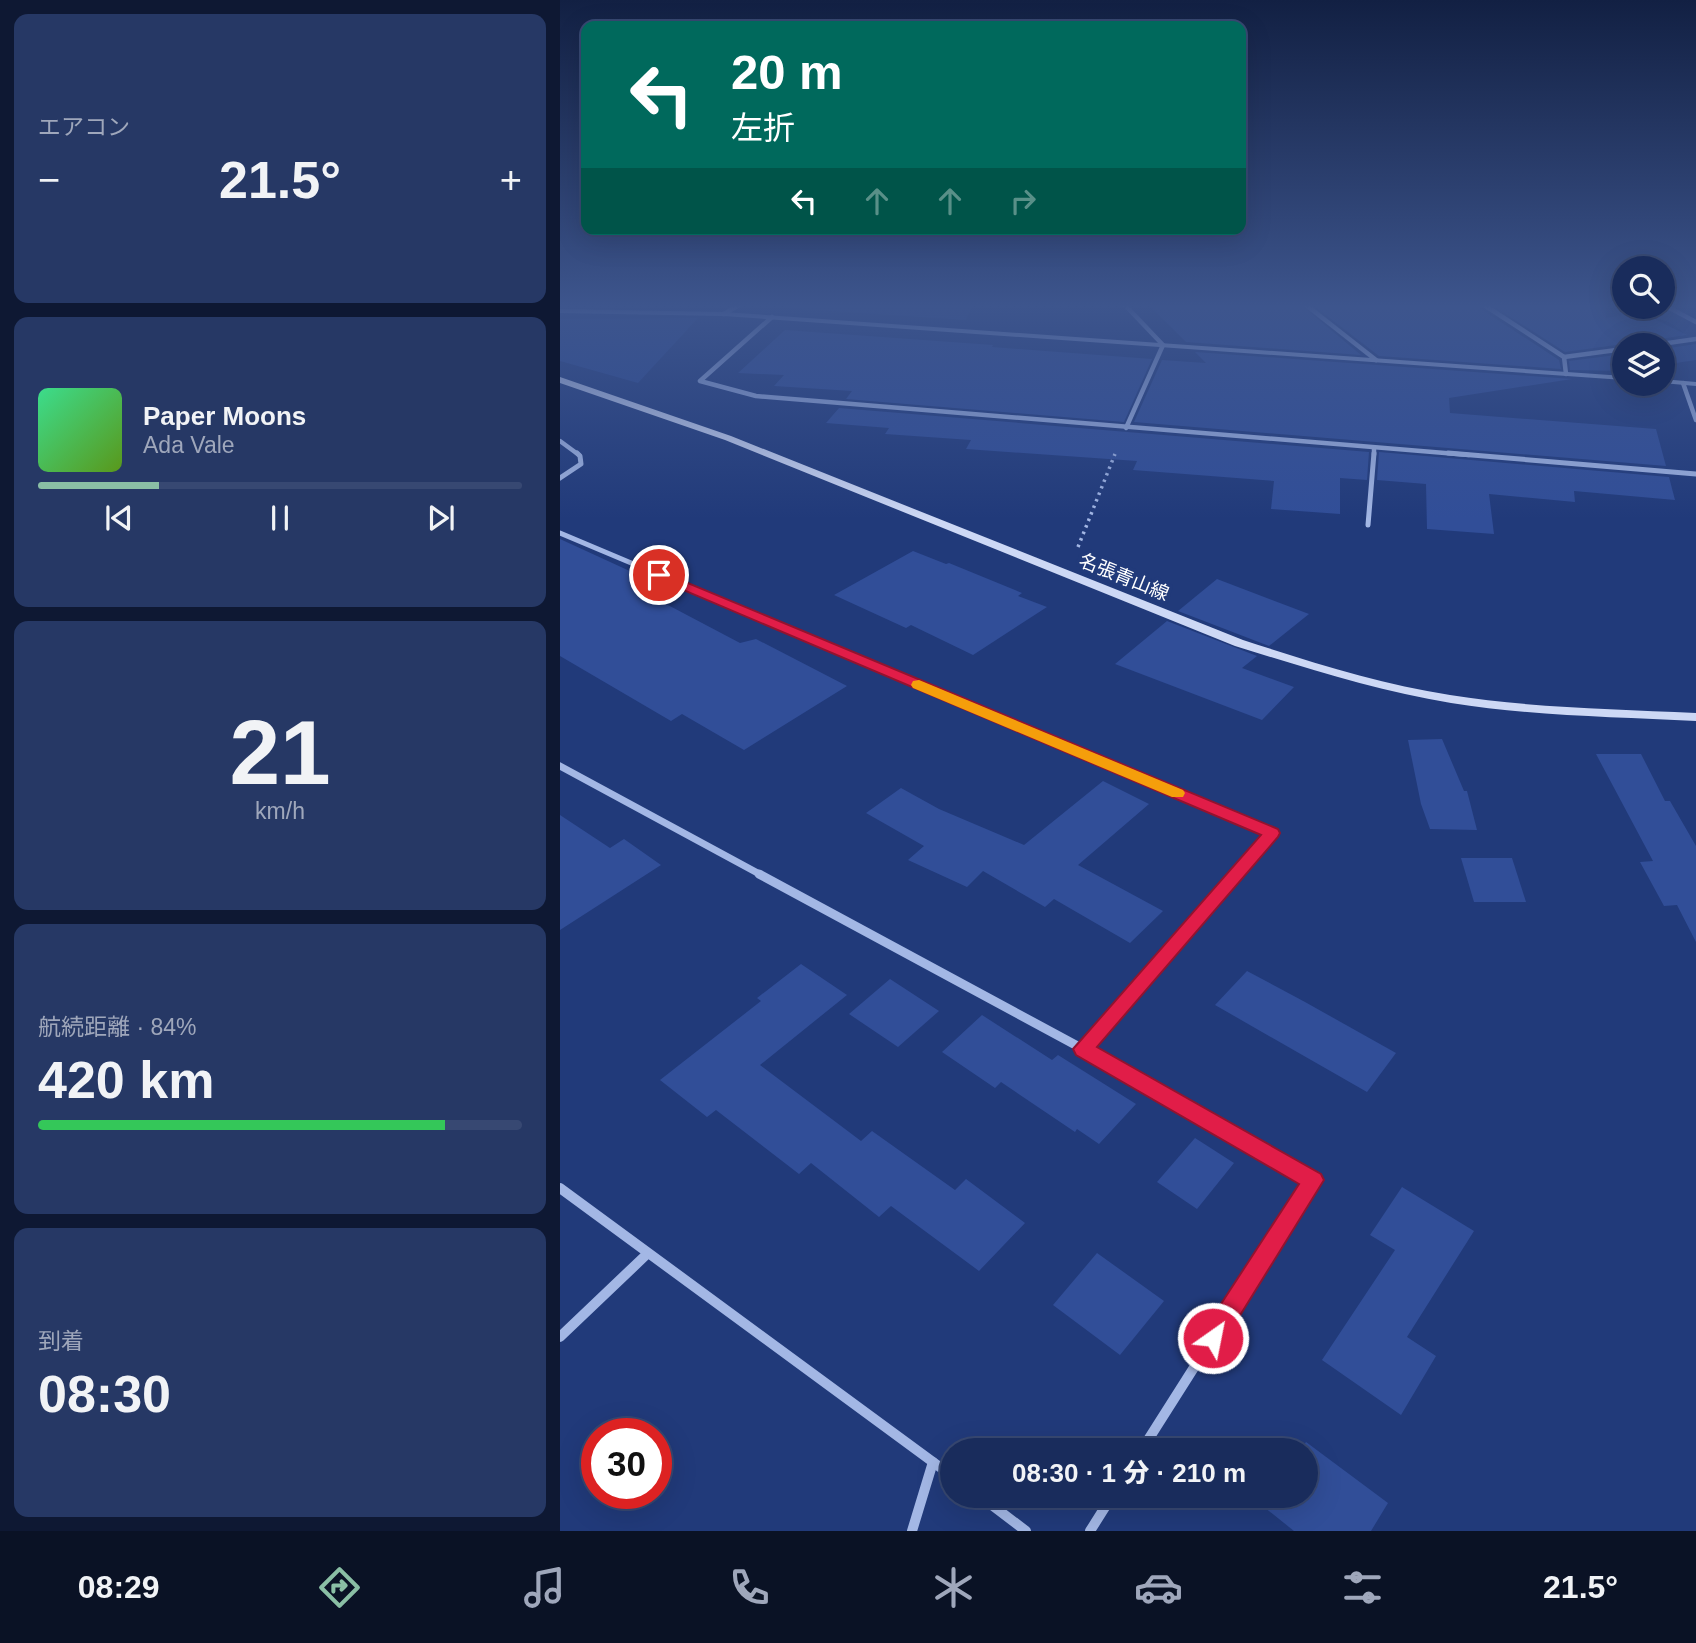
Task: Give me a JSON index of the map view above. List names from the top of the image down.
{
  "streets": {
    "main road": ["名張青山線"]
  },
  "page": {
    "tile": [
      "エアコン",
      ["21", "km/h"],
      ["航続距離 · 84%", "420 km"],
      ["到着", "08:30"]
    ],
    "turn": ["20 m", "左折"],
    "heat": ["−", "21.5°", "+"],
    "song": ["Paper Moons", "Ada Vale"],
    "limit": "30",
    "trip": "08:30 · 1 分 · 210 m",
    "tabs": ["08:29", "21.5°"]
  }
}
